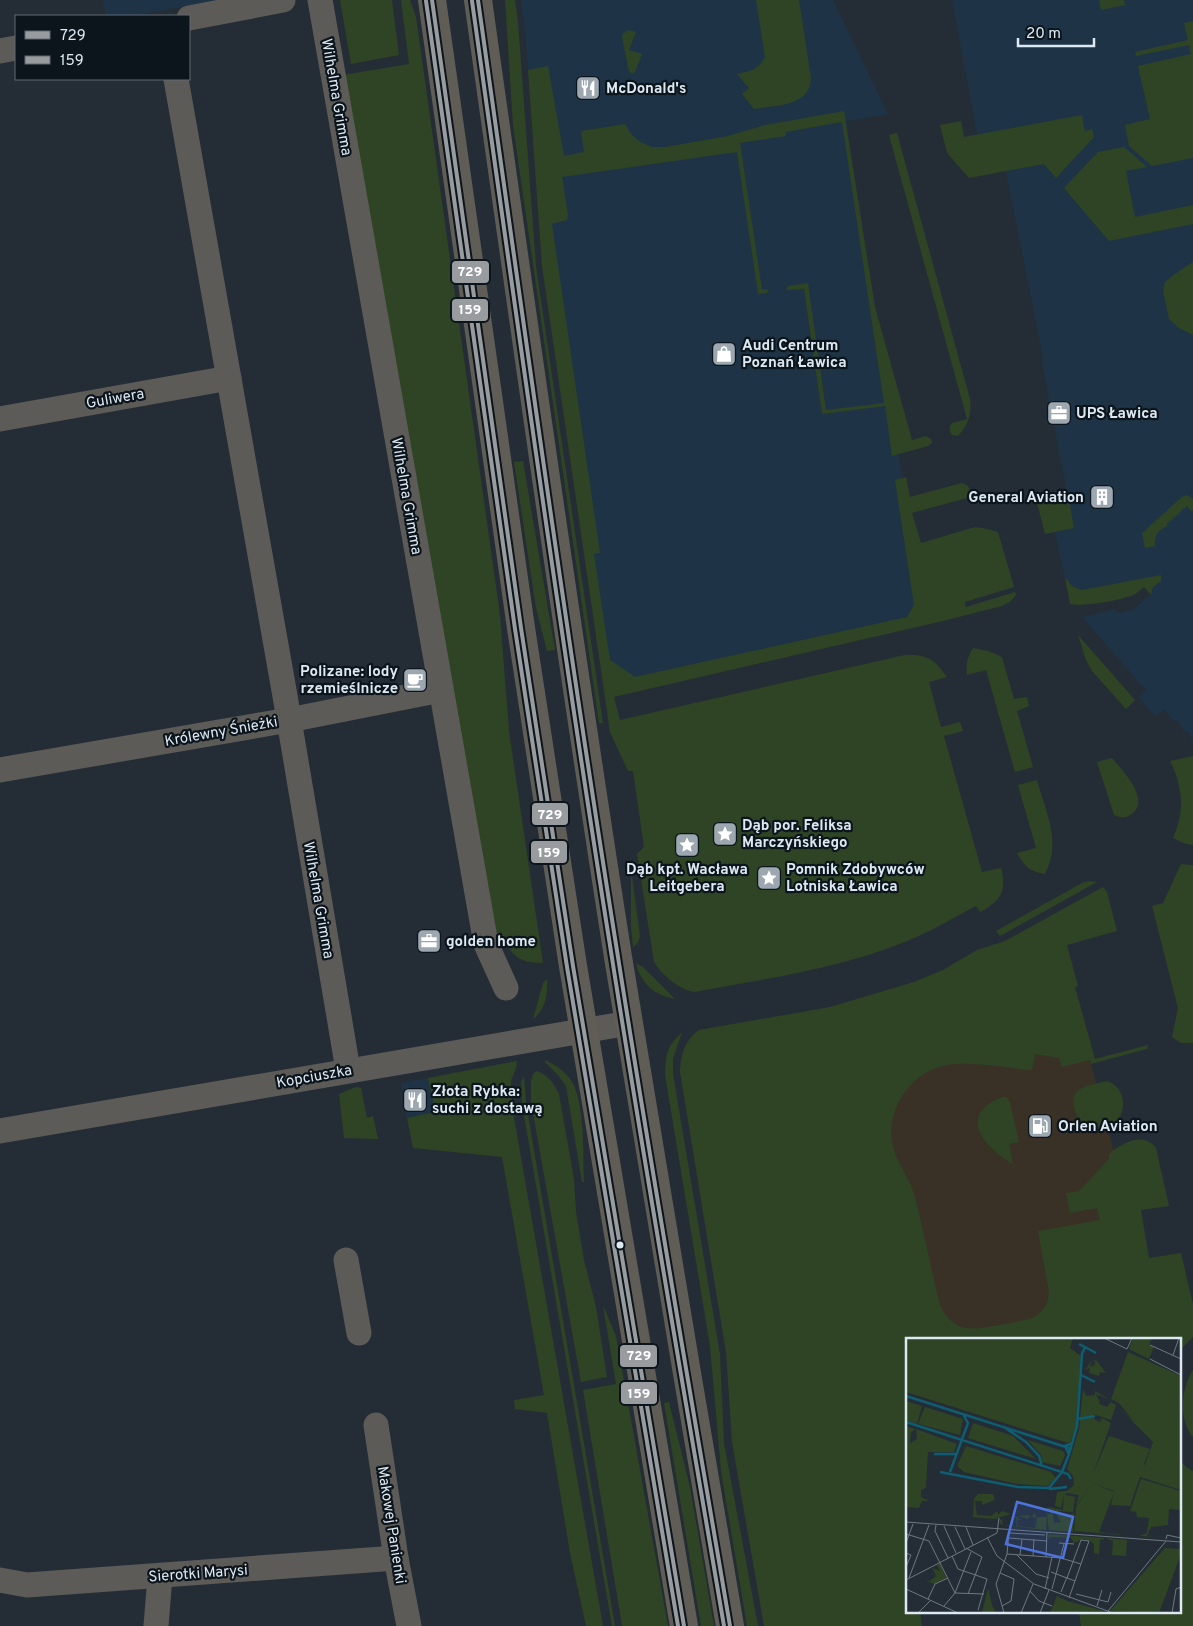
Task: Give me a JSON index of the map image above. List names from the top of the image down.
{
  "streets": {
    "street": [
      "Wilhelma Grimma",
      "Guliwera",
      "Królewny Śnieżki",
      "Kopciuszka",
      "Makowej Panienki",
      "Sierotki Marysi"
    ]
  },
  "crossings": [
    ["Wilhelma Grimma", "Guliwera"],
    ["Wilhelma Grimma", "Królewny Śnieżki"],
    ["Wilhelma Grimma", "Kopciuszka"],
    ["Makowej Panienki", "Sierotki Marysi"]
  ],
  "places": {
    "restaurant": ["McDonald's", "Złota Rybka: suchi z dostawą"],
    "shop": ["Audi Centrum Poznań Ławica"],
    "office": ["UPS Ławica", "golden home"],
    "building": ["General Aviation"],
    "cafe": ["Polizane: lody rzemieślnicze"],
    "place": ["Dąb por. Feliksa Marczyńskiego", "Dąb kpt. Wacława Leitgebera", "Pomnik Zdobywców Lotniska Ławica"],
    "fuel station": ["Orlen Aviation"]
  },
  "lines": ["transit line 729", "transit line 159"],
  "legend": ["729", "159"],
  "scale_bar": "20 m"
}
